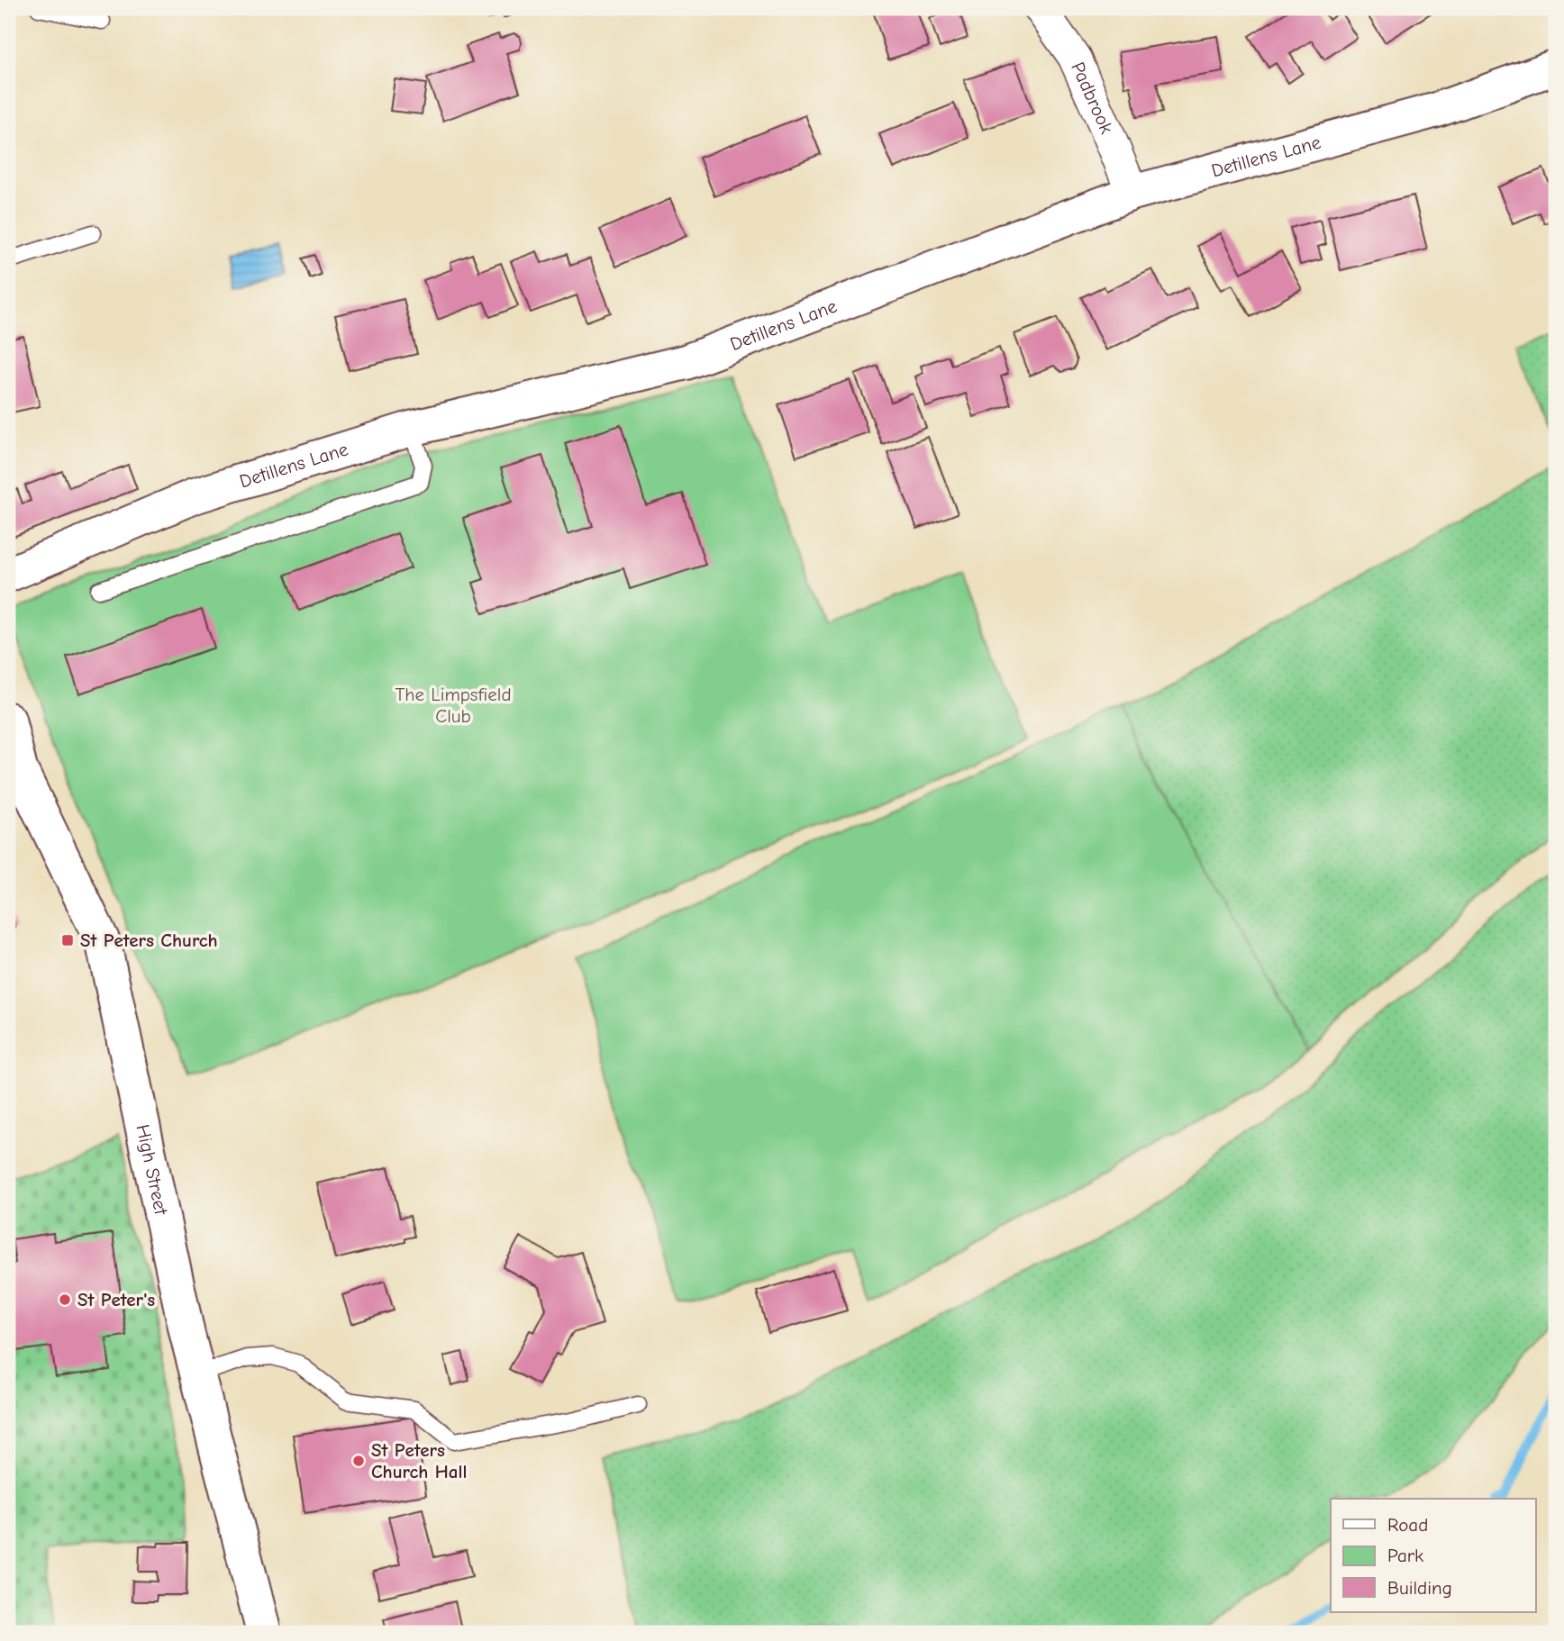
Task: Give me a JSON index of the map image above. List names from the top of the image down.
{
  "streets": {
    "main road": ["Detillens Lane", "High Street"],
    "street": ["Padbrook"]
  },
  "crossings": [
    ["Padbrook", "Detillens Lane"]
  ],
  "parks": ["The Limpsfield Club"],
  "places": {
    "transit": ["St Peters Church"],
    "other": ["St Peter's", "St Peters Church Hall"]
  },
  "legend": ["Road", "Park", "Building"]
}
